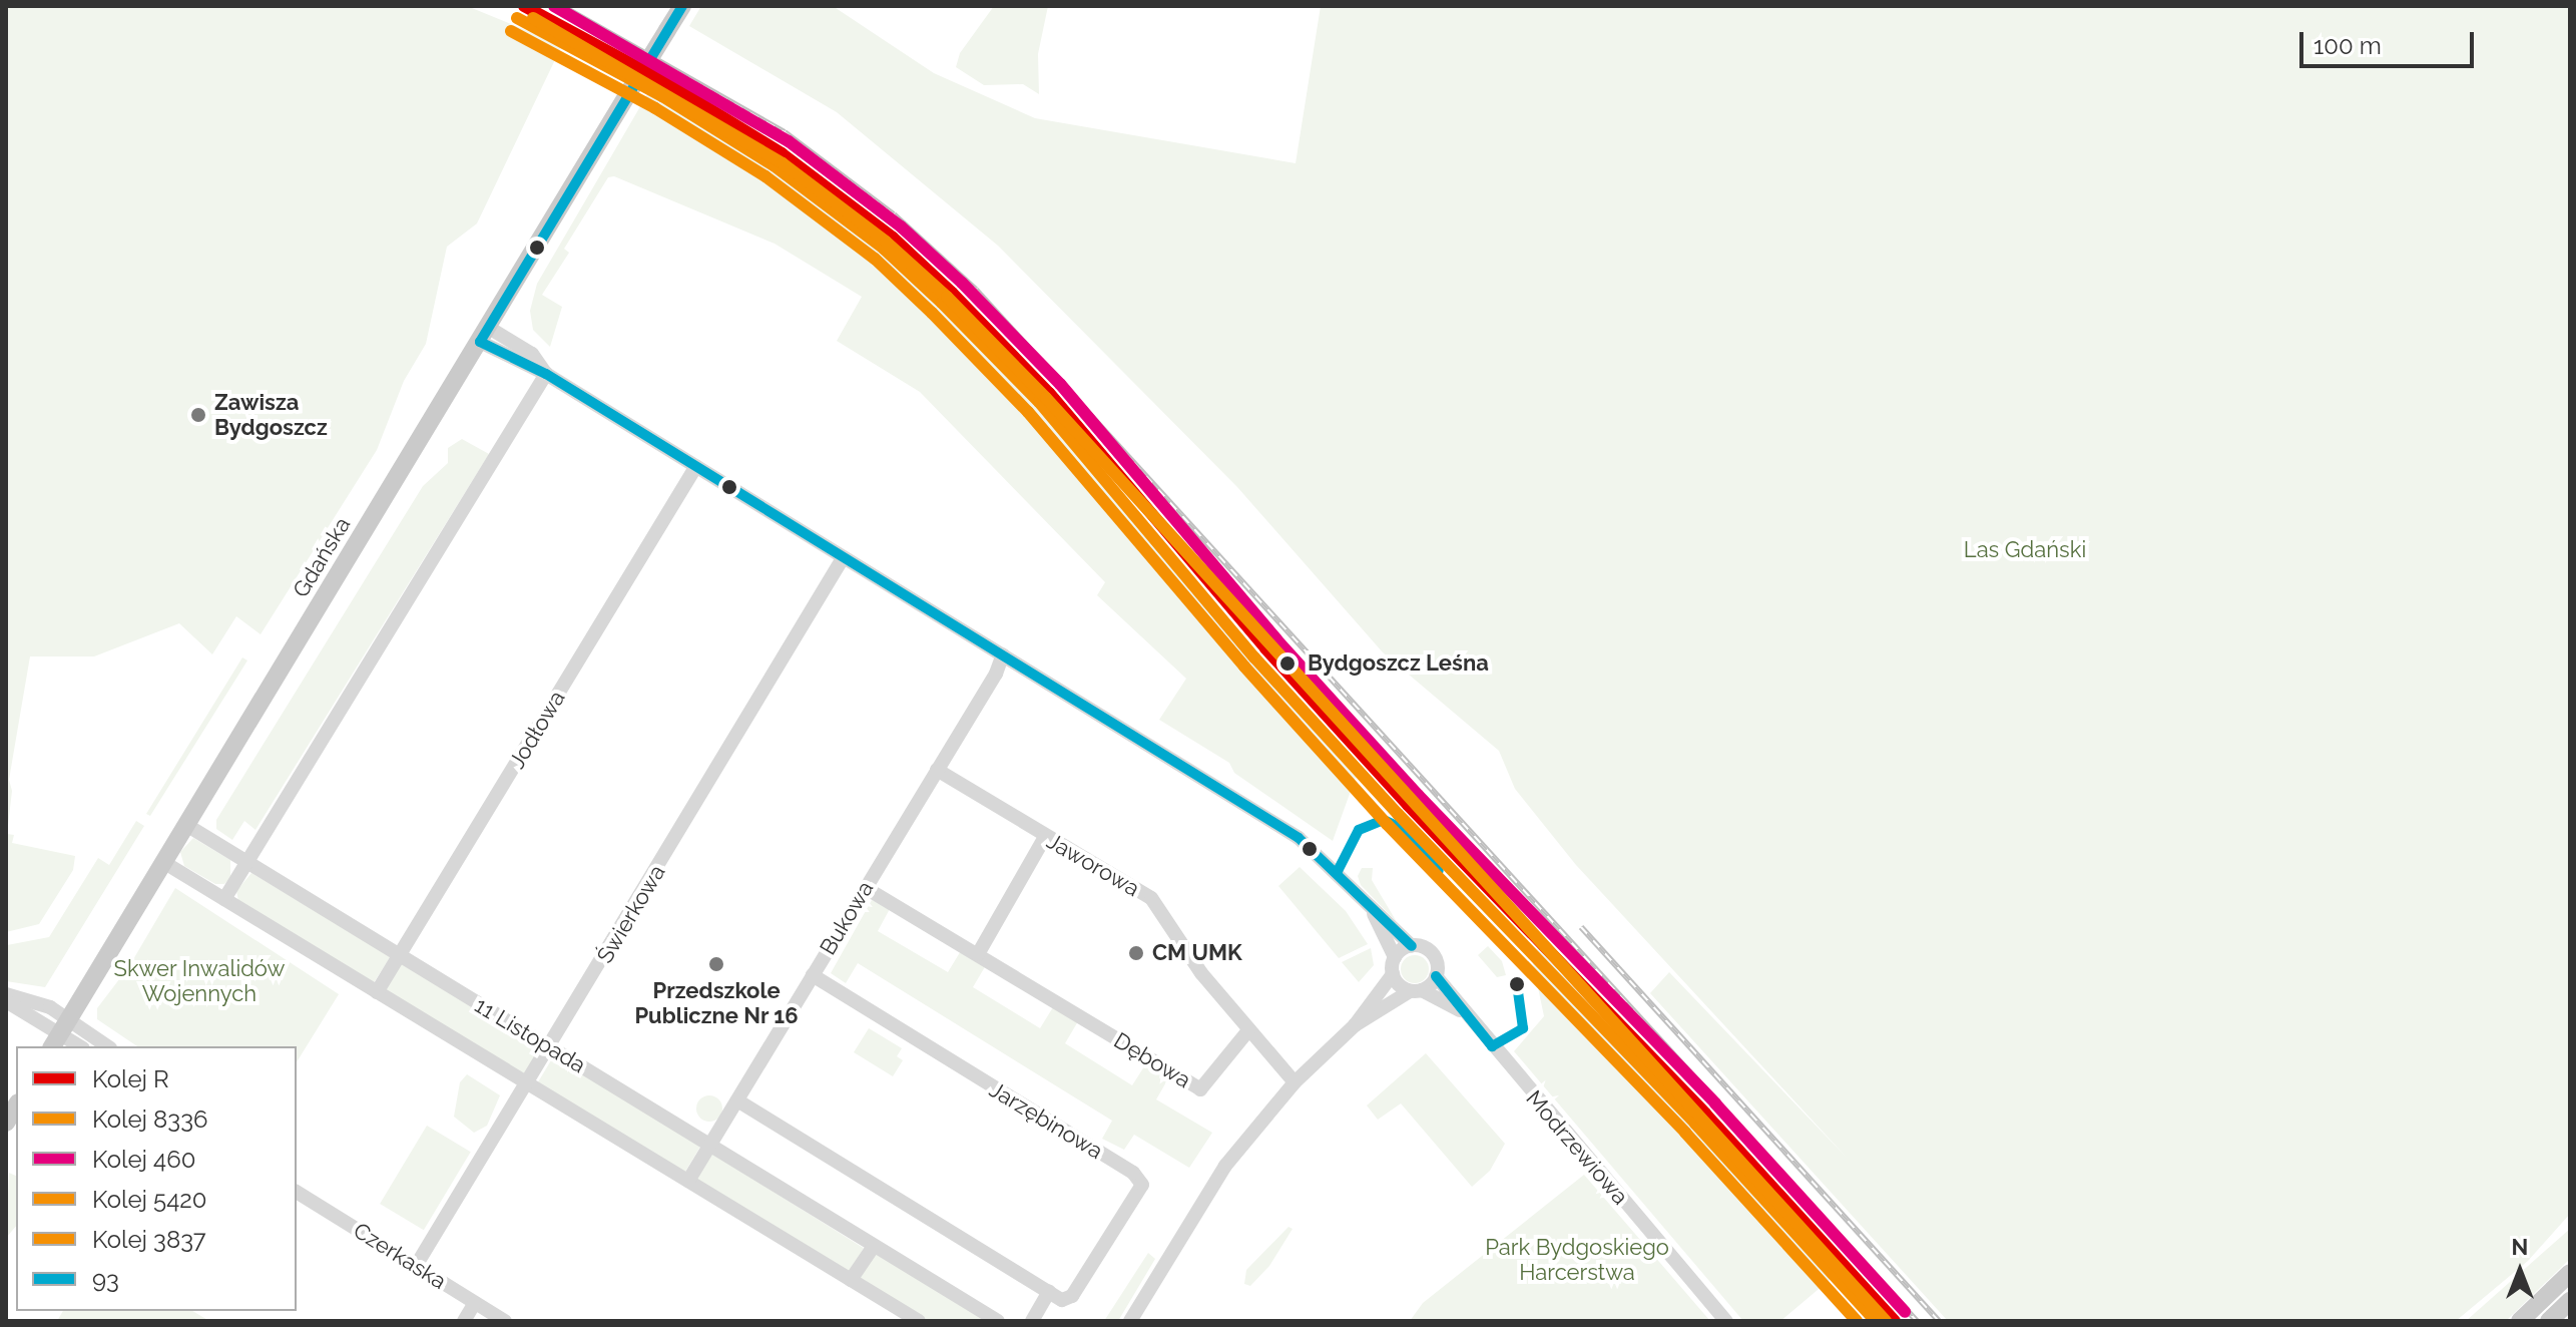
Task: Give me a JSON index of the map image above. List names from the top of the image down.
{
  "streets": {
    "main road": ["Gdańska"],
    "street": [
      "Jodłowa",
      "Jaworowa",
      "Świerkowa",
      "Bukowa",
      "11 Listopada",
      "Dębowa",
      "Jarzębinowa",
      "Modrzewiowa",
      "Czerkaska"
    ]
  },
  "crossings": [
    ["Gdańska", "11 Listopada"],
    ["Jodłowa", "11 Listopada"],
    ["Jaworowa", "Bukowa"],
    ["Jaworowa", "Dębowa"],
    ["Świerkowa", "11 Listopada"],
    ["Świerkowa", "Czerkaska"],
    ["Bukowa", "11 Listopada"],
    ["Bukowa", "Dębowa"],
    ["Bukowa", "Jarzębinowa"]
  ],
  "parks": ["Las Gdański", "Skwer Inwalidów Wojennych", "Park Bydgoskiego Harcerstwa"],
  "places": [
    "Zawisza Bydgoszcz",
    "Bydgoszcz Leśna",
    "CM UMK",
    "Przedszkole Publiczne Nr 16"
  ],
  "lines": [
    "rail line R",
    "rail line 460",
    "transit line 93",
    "rail line 8336",
    "rail line 3837",
    "rail line 5420"
  ],
  "legend": [
    "Kolej R",
    "Kolej 8336",
    "Kolej 460",
    "Kolej 5420",
    "Kolej 3837",
    "93"
  ],
  "scale_bar": "100 m",
  "north": "top"
}
